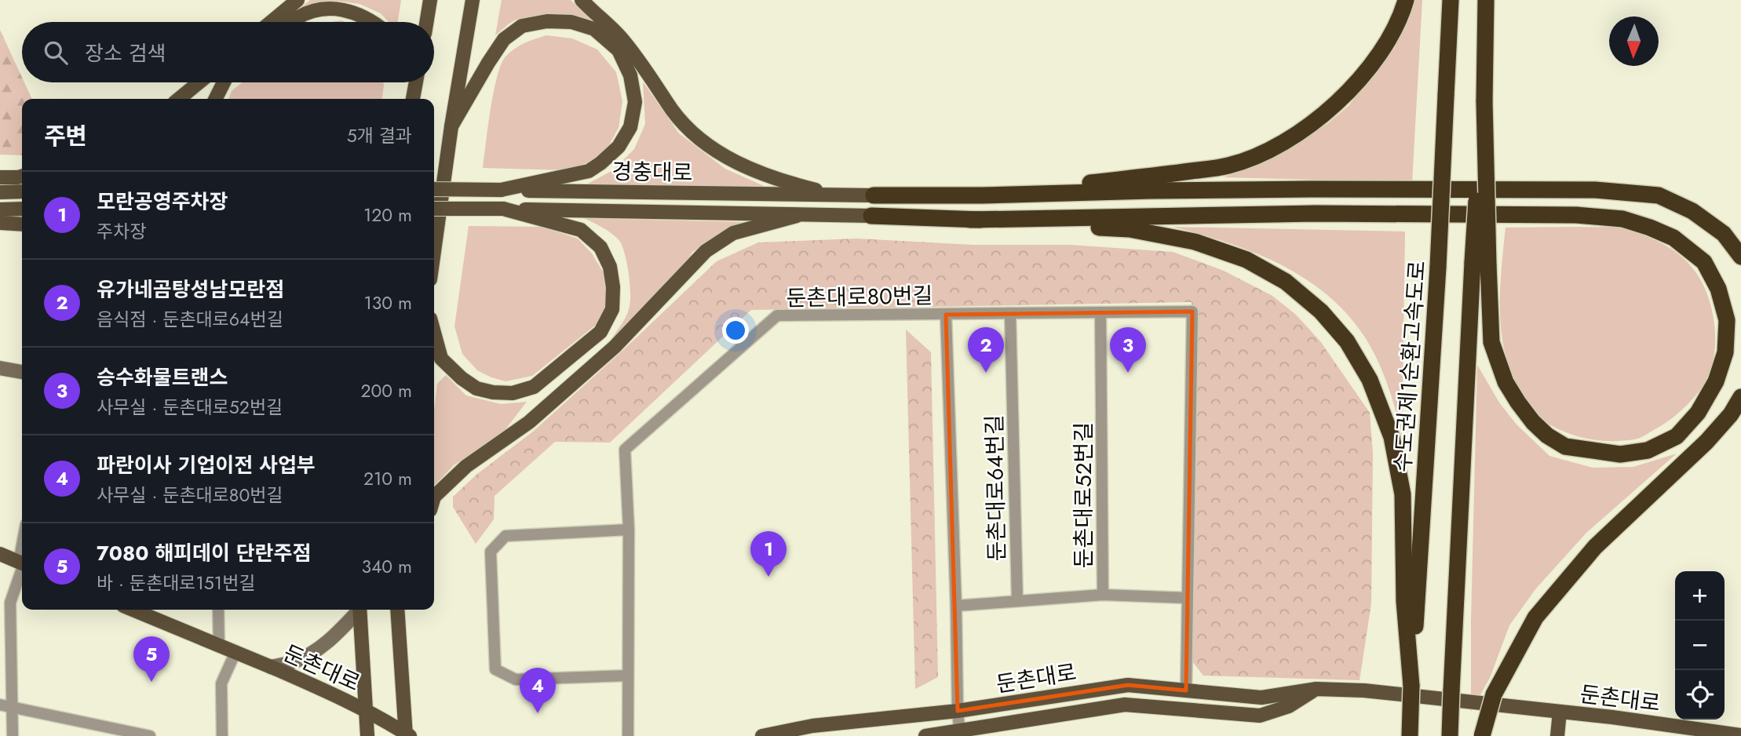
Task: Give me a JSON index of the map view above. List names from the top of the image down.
{
  "streets": {
    "highway": ["수도권제1순환고속도로"],
    "main road": ["경충대로", "둔촌대로"],
    "street": ["둔촌대로80번길", "둔촌대로64번길", "둔촌대로52번길"]
  },
  "crossings": [
    ["둔촌대로80번길", "둔촌대로64번길"],
    ["둔촌대로80번길", "둔촌대로52번길"],
    ["둔촌대로64번길", "둔촌대로"]
  ],
  "north": "bottom",
  "page": {
    "search": "장소 검색",
    "heading": ["주변", "5개 결과"],
    "list": [
      {
        "mark": "1",
        "name": "모란공영주차장",
        "note": "주차장",
        "value": "120 m"
      },
      {
        "mark": "2",
        "name": "유가네곰탕성남모란점",
        "note": "음식점 · 둔촌대로64번길",
        "value": "130 m"
      },
      {
        "mark": "3",
        "name": "승수화물트랜스",
        "note": "사무실 · 둔촌대로52번길",
        "value": "200 m"
      },
      {
        "mark": "4",
        "name": "파란이사 기업이전 사업부",
        "note": "사무실 · 둔촌대로80번길",
        "value": "210 m"
      },
      {
        "mark": "5",
        "name": "7080 해피데이 단란주점",
        "note": "바 · 둔촌대로151번길",
        "value": "340 m"
      }
    ],
    "pins": [
      "2",
      "3",
      "1",
      "5",
      "4"
    ],
    "map_buttons": ["+", "−"]
  }
}
